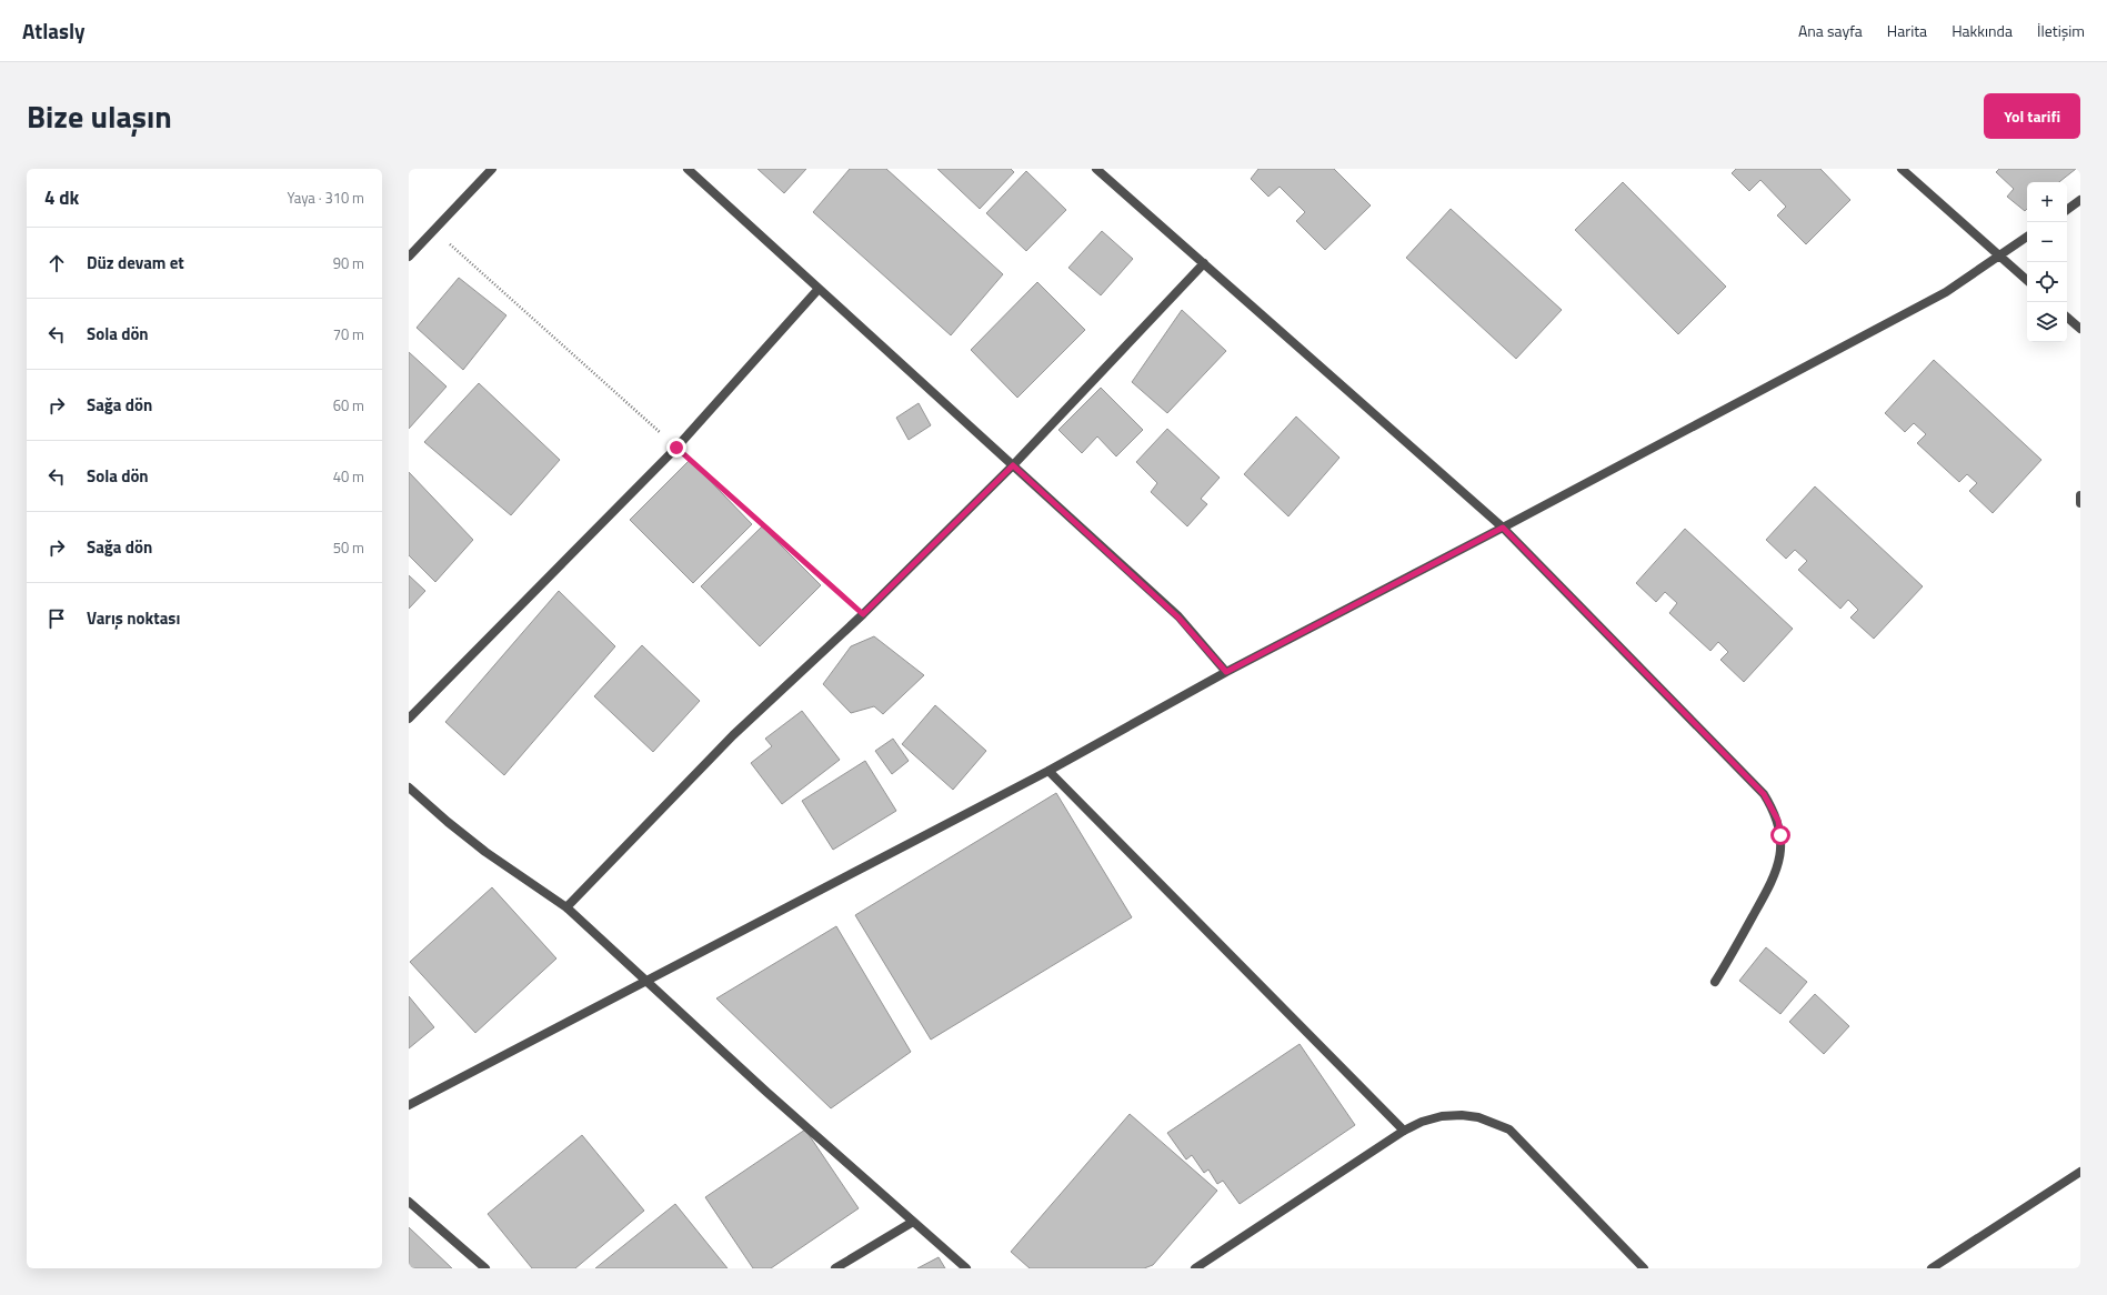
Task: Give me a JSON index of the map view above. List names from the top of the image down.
{
  "page": {
    "header": "Atlasly",
    "nav": [
      "Ana sayfa",
      "Harita",
      "Hakkında",
      "İletişim"
    ],
    "title": "Bize ulaşın",
    "buttons": "Yol tarifi",
    "heading": ["4 dk", "Yaya · 310 m"],
    "map_buttons": ["+", "−"],
    "list": [
      ["Düz devam et", "90 m"],
      ["Sola dön", "70 m"],
      ["Sağa dön", "60 m"],
      ["Sola dön", "40 m"],
      ["Sağa dön", "50 m"],
      "Varış noktası"
    ]
  }
}
